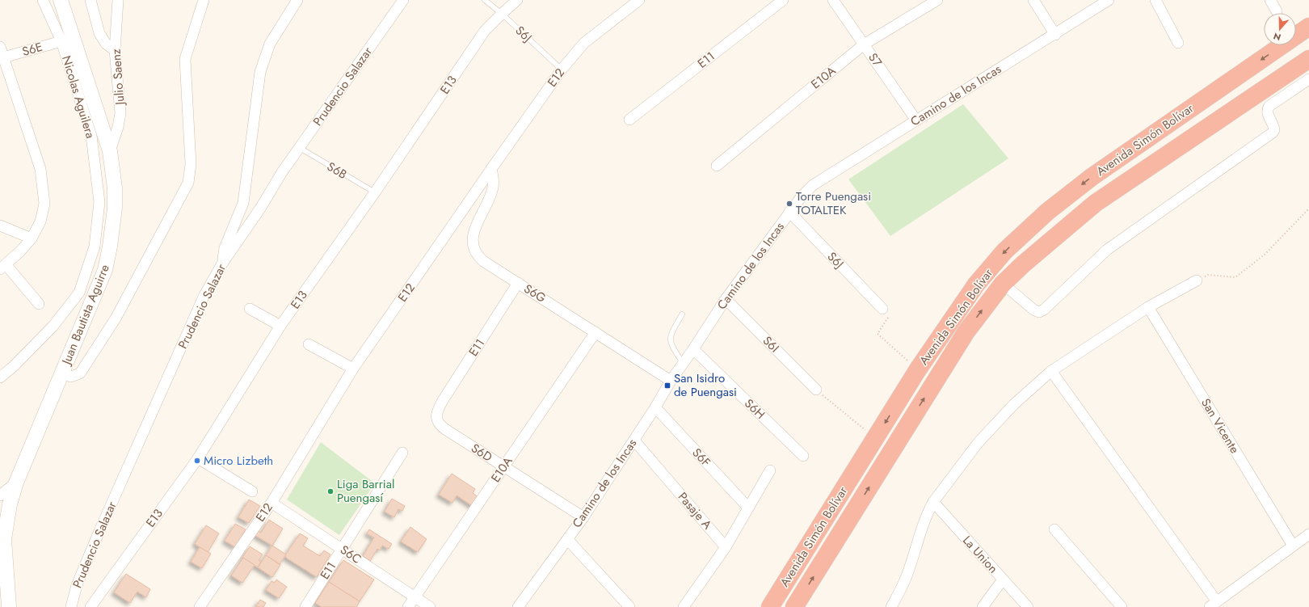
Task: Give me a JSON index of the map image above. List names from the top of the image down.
{
  "streets": {
    "highway": ["Avenida Simón Bolívar"],
    "main road": ["Juan Bautista Aguirre"],
    "street": [
      "S6J",
      "S6E",
      "E11",
      "S7",
      "Julio Saenz",
      "E12",
      "E10A",
      "E13",
      "Prudencio Salazar",
      "Camino de los Incas",
      "Nicolas Aguilera",
      "S6G",
      "S6I",
      "S6H",
      "San Vicente",
      "S6D",
      "S6F",
      "Pasaje A",
      "S6C",
      "La Union"
    ],
    "lane": ["S6B"]
  },
  "crossings": [
    ["S6J", "E12"],
    ["S6J", "E13"],
    ["S6J", "Camino de los Incas"],
    ["S6E", "Nicolas Aguilera"],
    ["E11", "S6G"],
    ["E11", "S6D"],
    ["E11", "S6C"],
    ["S7", "E10A"],
    ["S7", "Camino de los Incas"],
    ["Julio Saenz", "Juan Bautista Aguirre"],
    ["E12", "S6G"],
    ["E12", "S6C"],
    ["E10A", "S6G"],
    ["E10A", "S6D"],
    ["E10A", "S6C"],
    ["E13", "S6B"],
    ["Prudencio Salazar", "S6B"],
    ["Camino de los Incas", "S6G"],
    ["Camino de los Incas", "S6I"],
    ["Camino de los Incas", "S6H"],
    ["Camino de los Incas", "S6D"],
    ["Camino de los Incas", "S6F"],
    ["Camino de los Incas", "Pasaje A"]
  ],
  "places": {
    "other": ["Torre Puengasi TOTALTEK", "Micro Lizbeth", "Liga Barrial Puengasí"],
    "transit": ["San Isidro de Puengasi"]
  },
  "north": "bottom"
}
